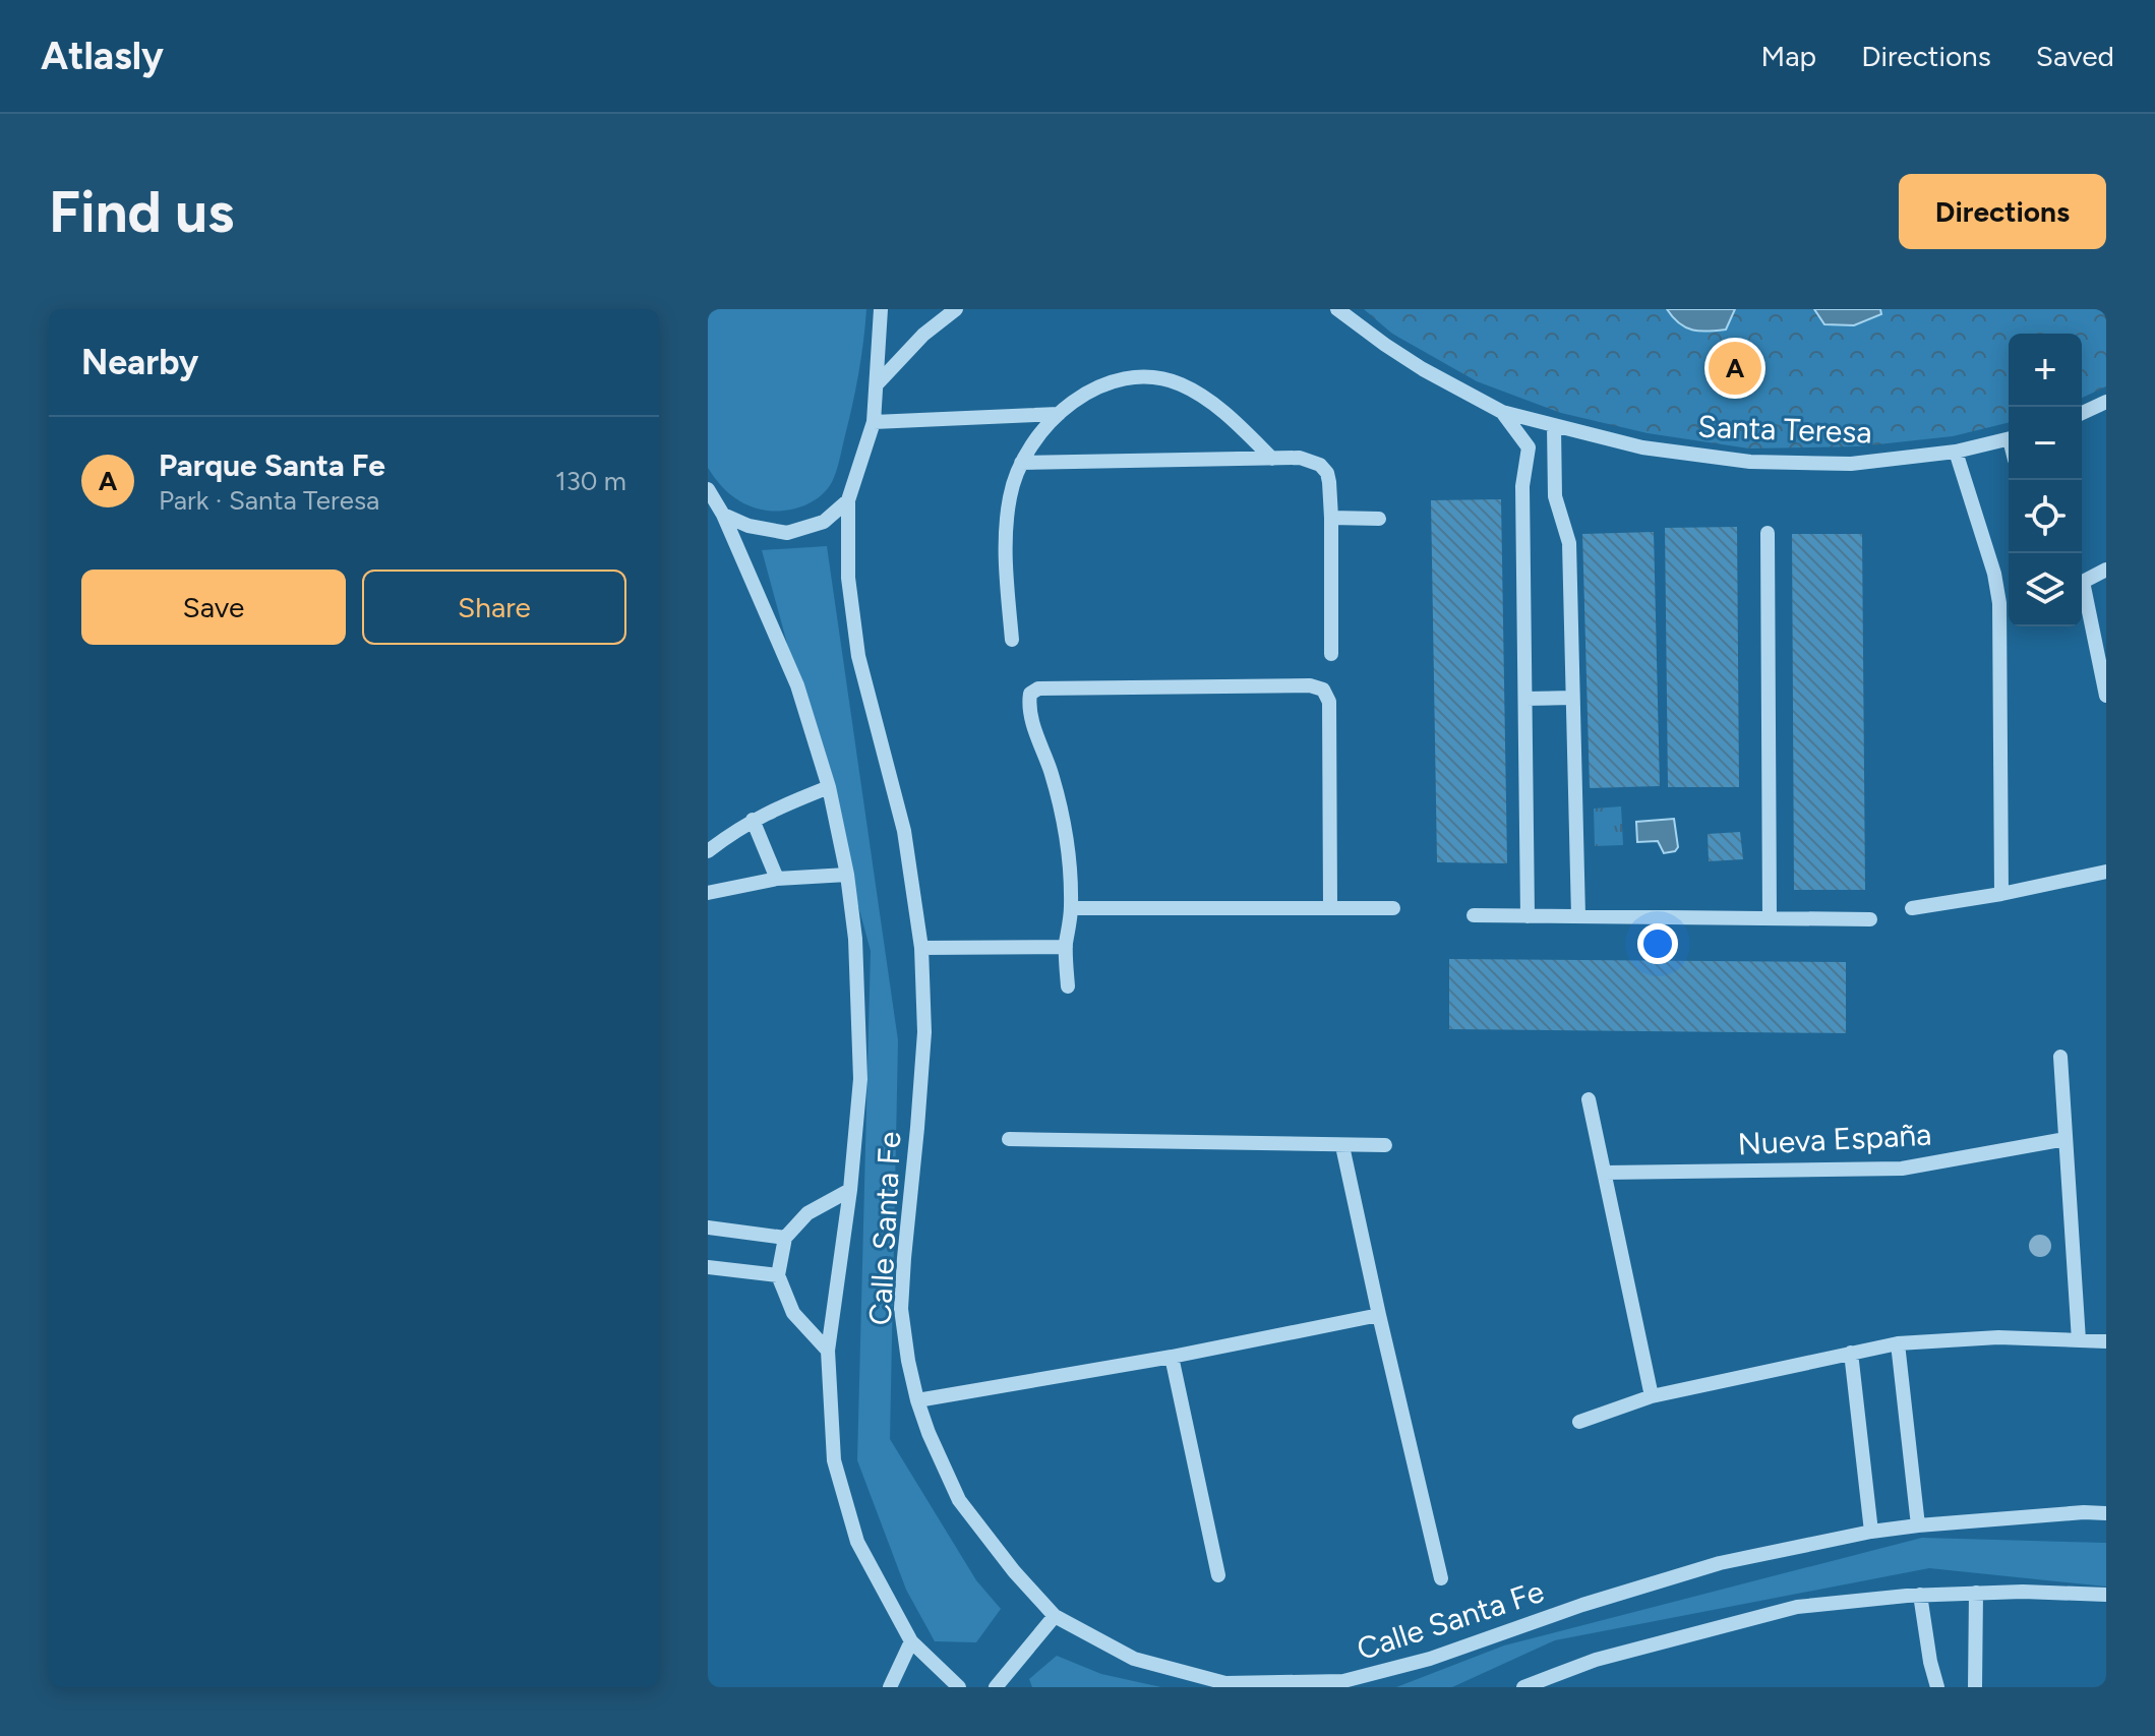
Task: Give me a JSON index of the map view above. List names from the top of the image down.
{
  "streets": {
    "street": ["Santa Teresa", "Nueva España", "Calle Santa Fe"]
  },
  "page": {
    "header": "Atlasly",
    "nav": ["Map", "Directions", "Saved"],
    "buttons": [
      "Directions",
      ["Save", "Share"]
    ],
    "title": "Find us",
    "heading": "Nearby",
    "map_buttons": ["+", "−"],
    "pins": "A",
    "list": [
      {
        "mark": "A",
        "name": "Parque Santa Fe",
        "note": "Park · Santa Teresa",
        "value": "130 m"
      }
    ]
  }
}
